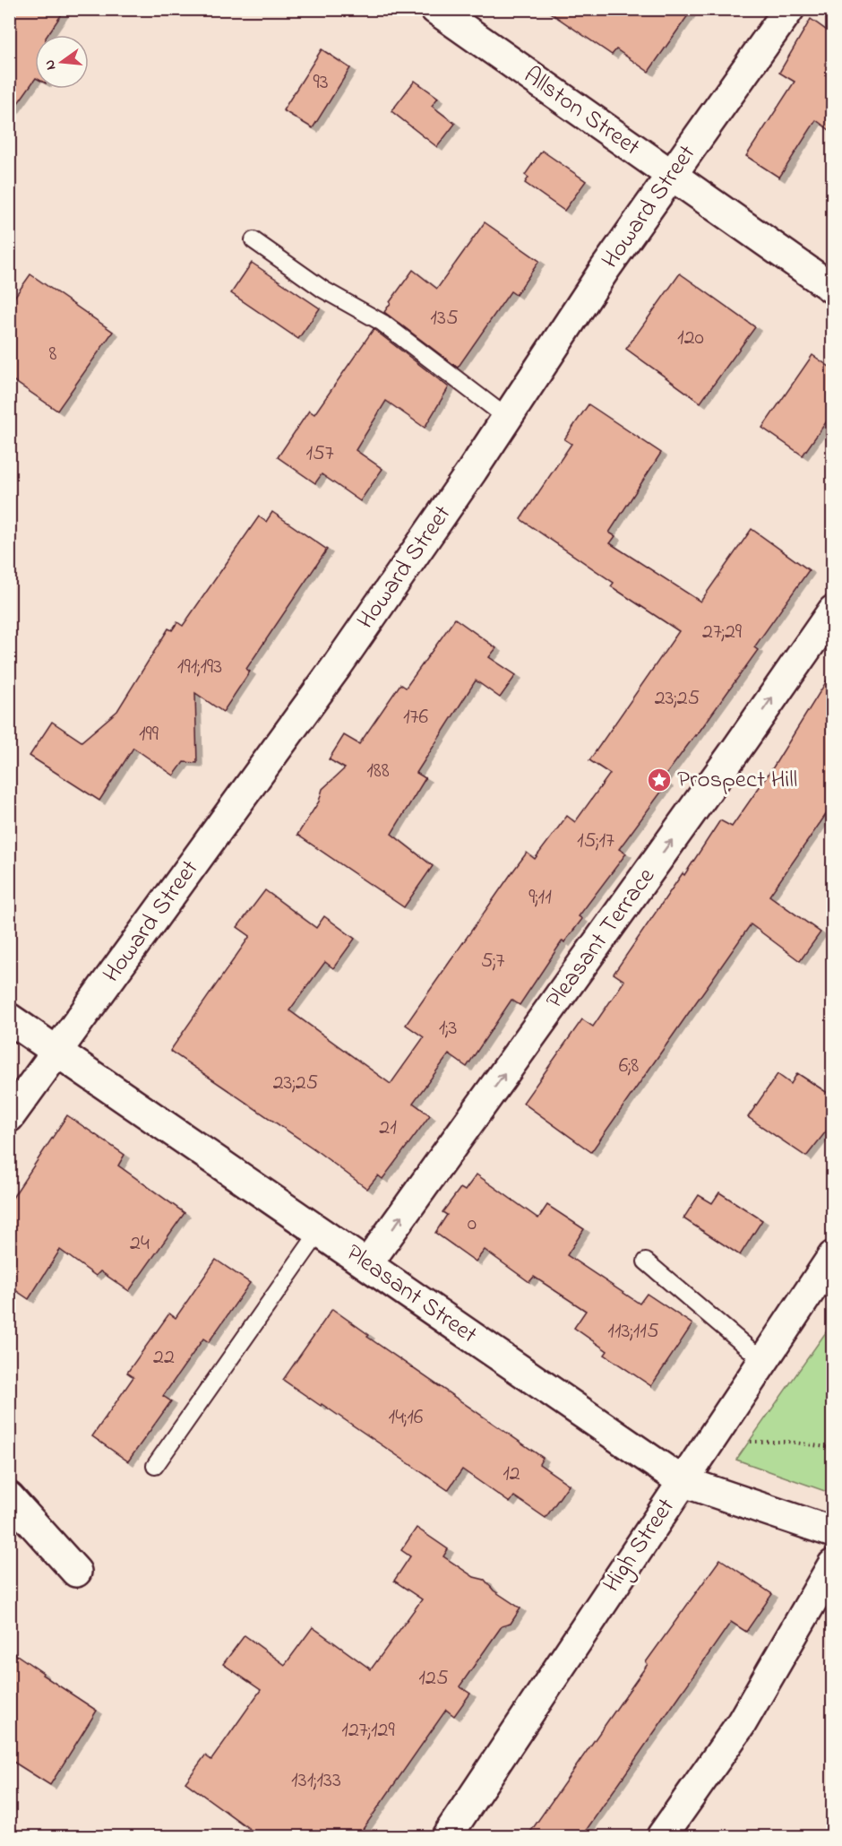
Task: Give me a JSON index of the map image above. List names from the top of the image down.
{
  "streets": {
    "street": [
      "Allston Street",
      "Howard Street",
      "Pleasant Terrace",
      "Pleasant Street",
      "High Street"
    ]
  },
  "crossings": [
    ["Allston Street", "Howard Street"],
    ["Howard Street", "Pleasant Street"],
    ["Pleasant Terrace", "Pleasant Street"],
    ["Pleasant Street", "High Street"]
  ],
  "one_way": ["Pleasant Terrace"],
  "places": {
    "place": ["Prospect Hill"]
  },
  "house_numbers": [
    "93",
    "135",
    "120",
    "8",
    "157",
    "27;29",
    "191;193",
    "23;25",
    "176",
    "199",
    "188",
    "15;17",
    "9;11",
    "5;7",
    "1;3",
    "6;8",
    "23;25",
    "21",
    "0",
    "24",
    "113;115",
    "22",
    "14;16",
    "12",
    "125",
    "127;129",
    "131;133"
  ],
  "north": "left"
}
